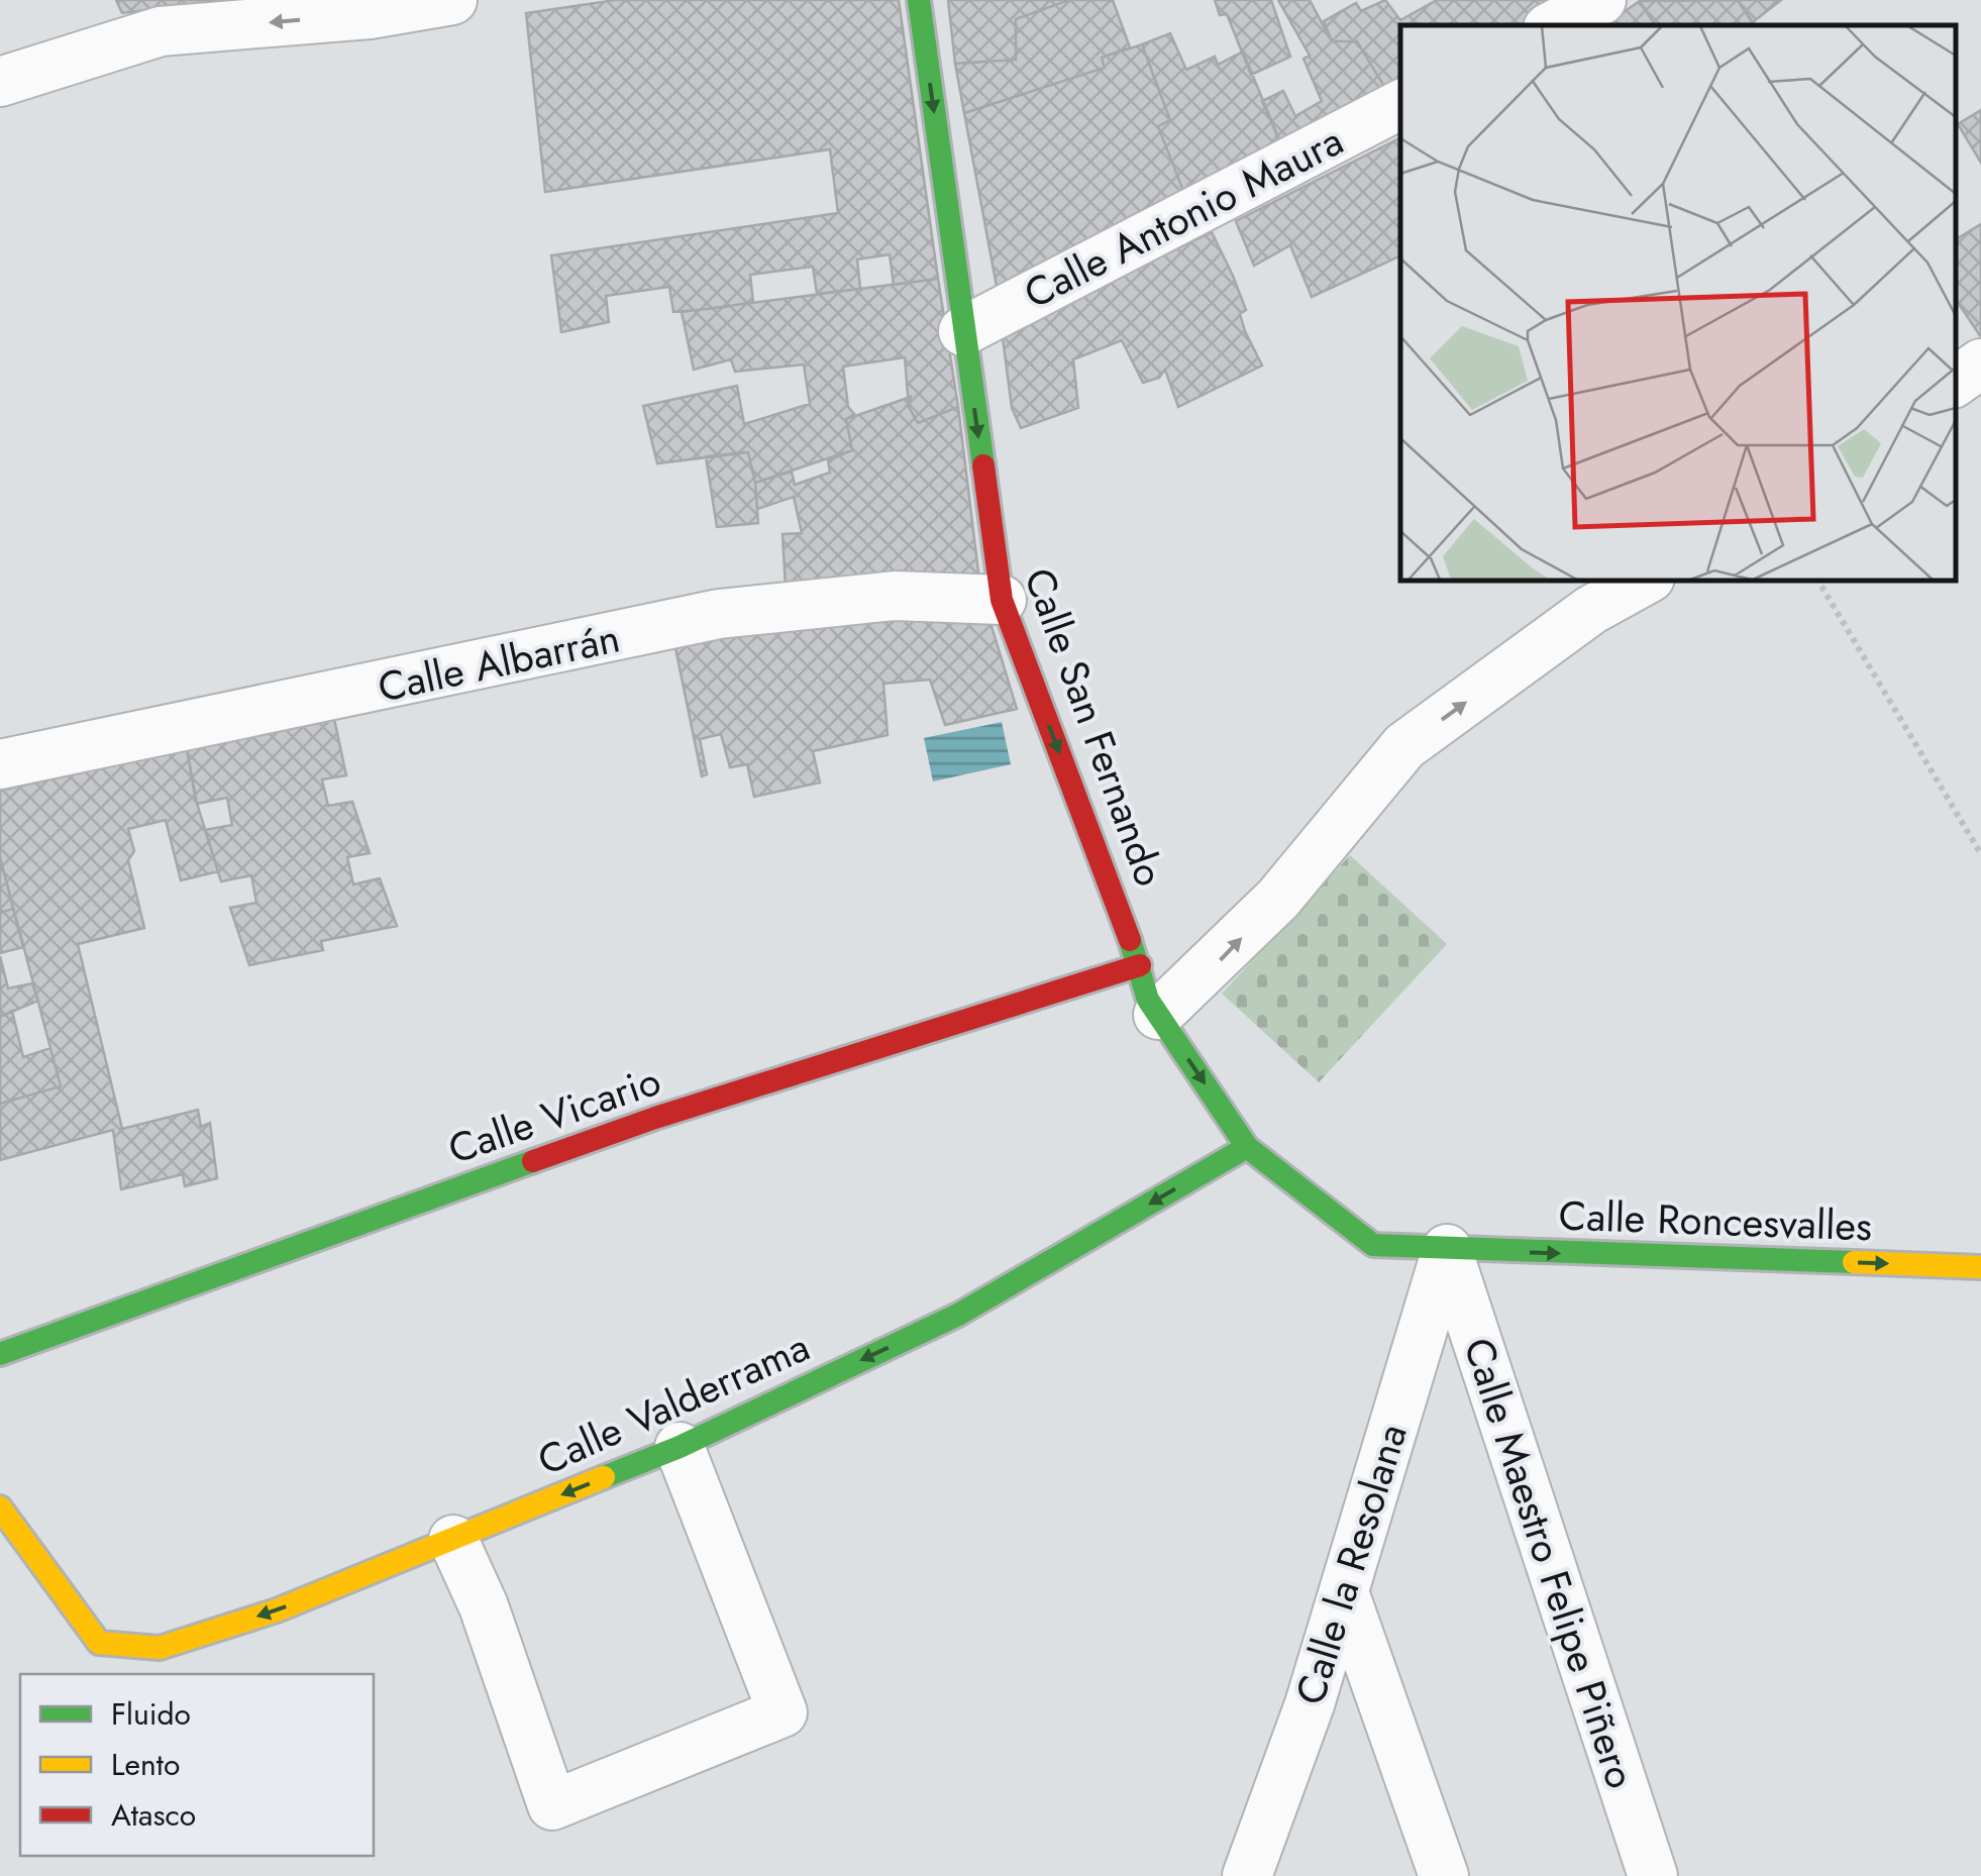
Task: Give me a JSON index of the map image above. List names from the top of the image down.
{
  "streets": {
    "street": [
      "Calle Antonio Maura",
      "Calle Albarrán",
      "Calle San Fernando",
      "Calle Vicario",
      "Calle Roncesvalles",
      "Calle Valderrama",
      "Calle Maestro Felipe Piñero",
      "Calle la Resolana"
    ]
  },
  "crossings": [
    ["Calle Antonio Maura", "Calle San Fernando"],
    ["Calle Albarrán", "Calle San Fernando"],
    ["Calle San Fernando", "Calle Vicario"],
    ["Calle San Fernando", "Calle Roncesvalles"],
    ["Calle San Fernando", "Calle Valderrama"],
    ["Calle Roncesvalles", "Calle Valderrama"],
    ["Calle Roncesvalles", "Calle Maestro Felipe Piñero"],
    ["Calle Roncesvalles", "Calle la Resolana"],
    ["Calle Maestro Felipe Piñero", "Calle la Resolana"]
  ],
  "one_way": ["Calle San Fernando", "Calle Roncesvalles", "Calle Valderrama"],
  "legend": ["Fluido", "Lento", "Atasco"]
}
